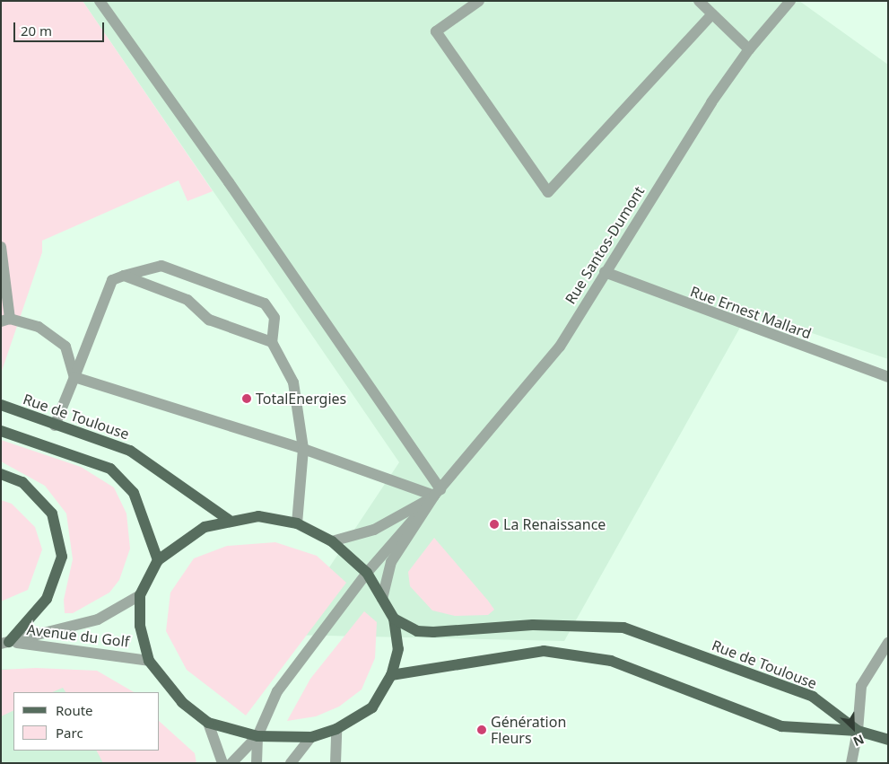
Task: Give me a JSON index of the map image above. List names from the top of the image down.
{
  "streets": {
    "main road": ["Rue de Toulouse"],
    "street": ["Rue Santos-Dumont", "Rue Ernest Mallard", "Avenue du Golf"]
  },
  "crossings": [
    ["Rue Santos-Dumont", "Rue Ernest Mallard"]
  ],
  "places": ["TotalEnergies", "La Renaissance", "Génération Fleurs"],
  "legend": ["Route", "Parc"],
  "scale_bar": "20 m",
  "north": "bottom right"
}
